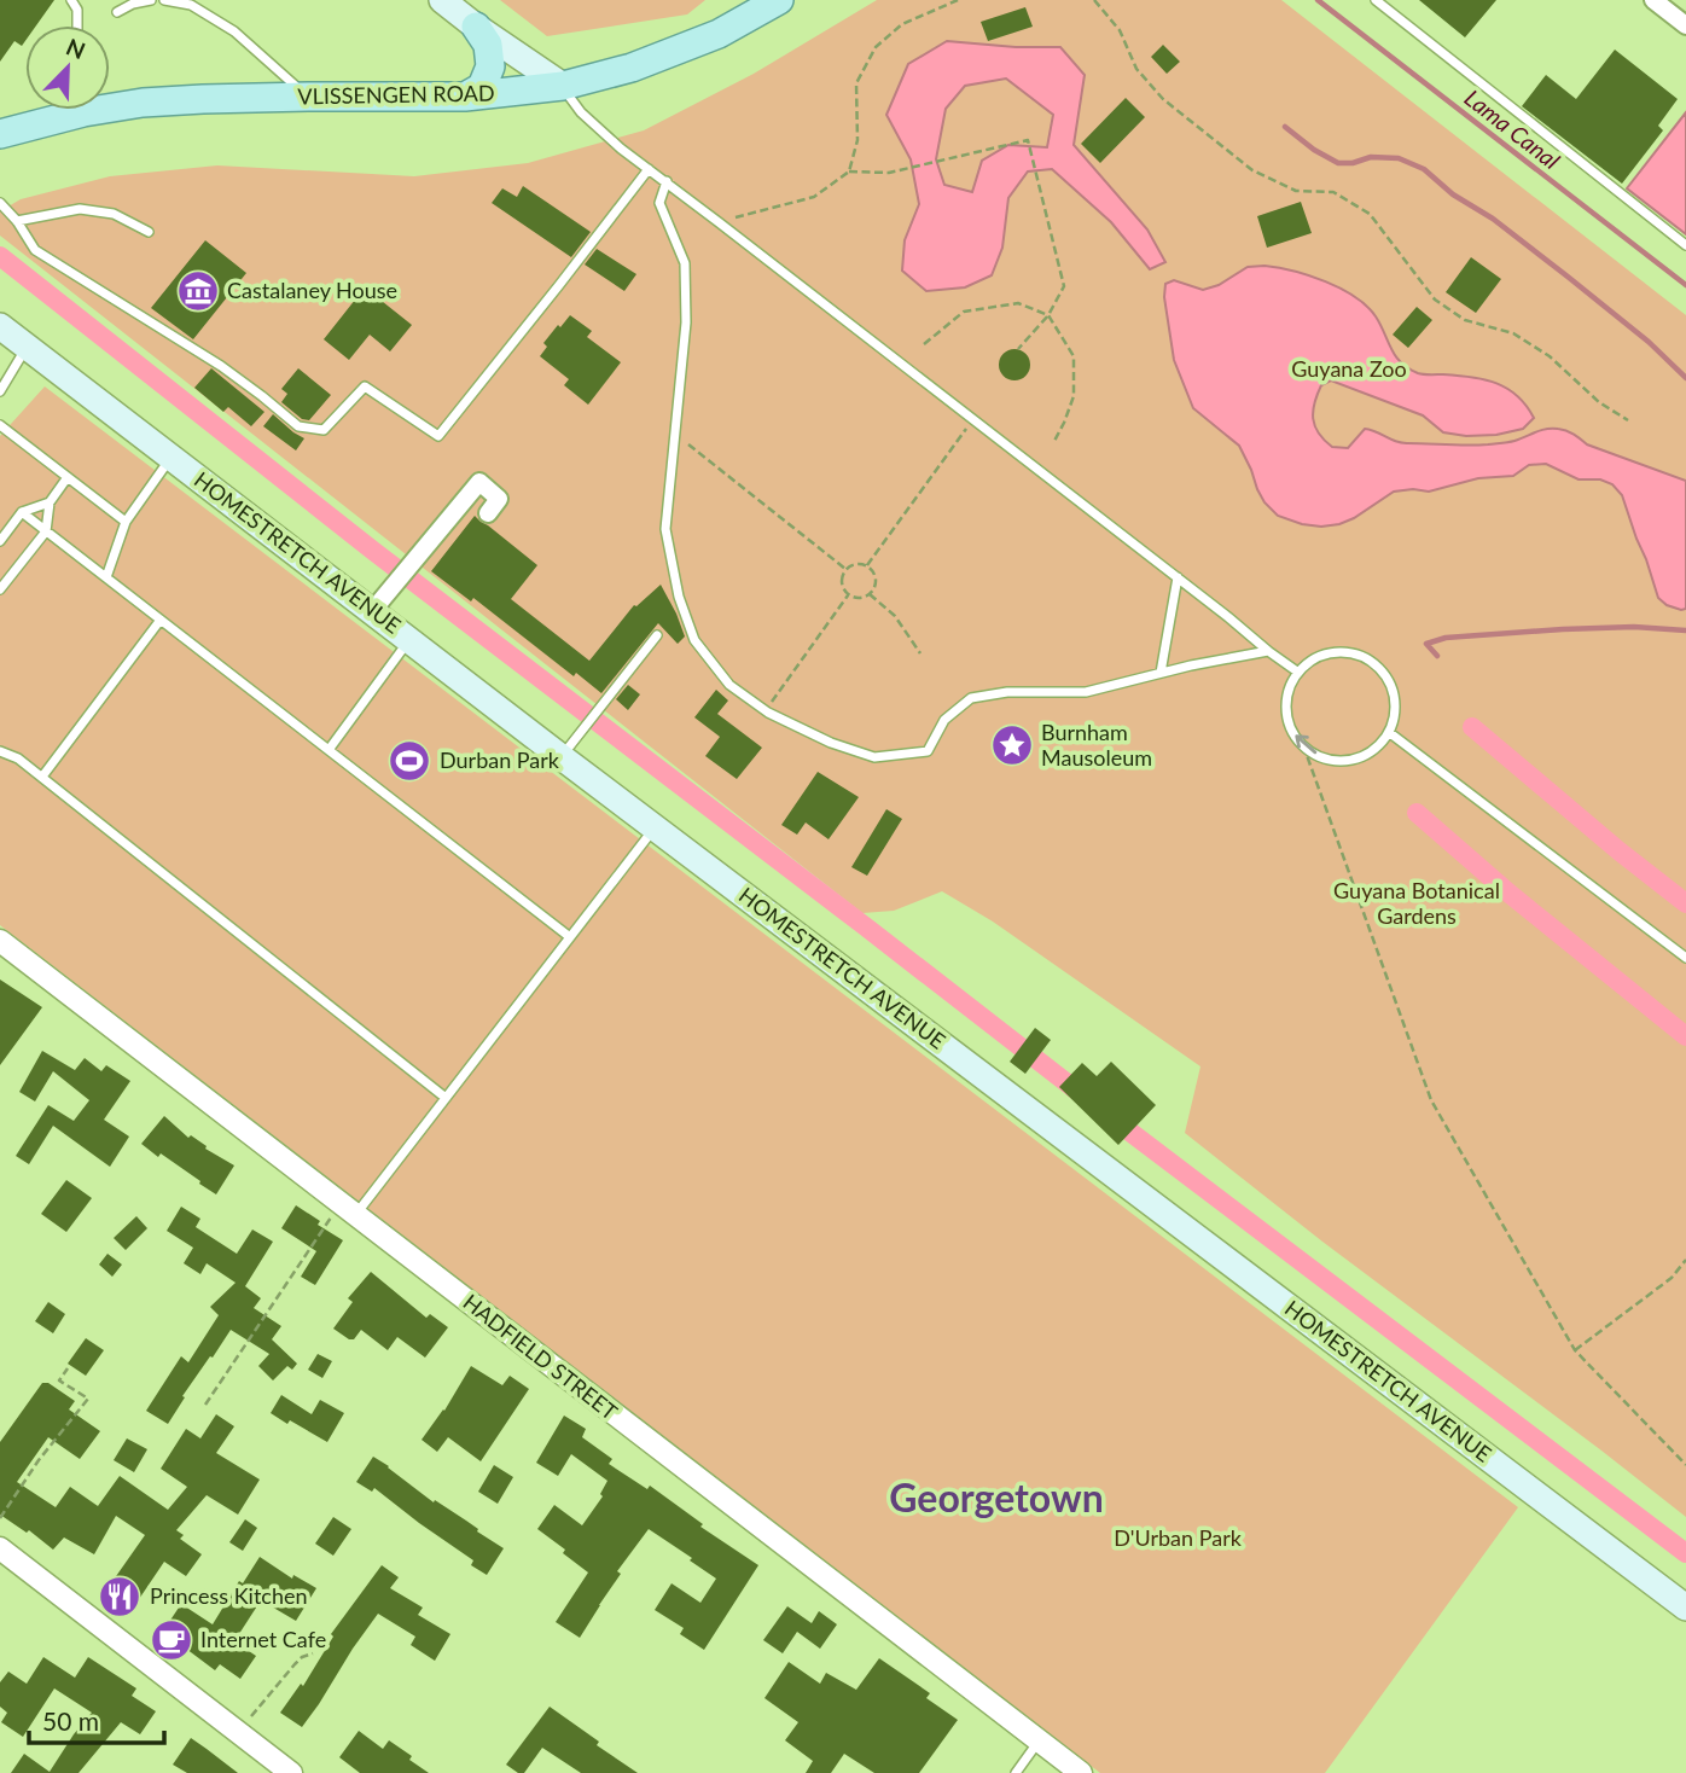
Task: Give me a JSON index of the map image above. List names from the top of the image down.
{
  "streets": {
    "main road": ["VLISSENGEN ROAD", "HOMESTRETCH AVENUE"],
    "street": ["HADFIELD STREET"]
  },
  "districts": ["Georgetown"],
  "water": ["Lama Canal"],
  "parks": ["Guyana Zoo", "Guyana Botanical Gardens", "D'Urban Park"],
  "places": {
    "museum": ["Castalaney House"],
    "place": ["Burnham Mausoleum"],
    "sports": ["Durban Park"],
    "restaurant": ["Princess Kitchen"],
    "cafe": ["Internet Cafe"]
  },
  "scale_bar": "50 m",
  "north": "top right"
}
